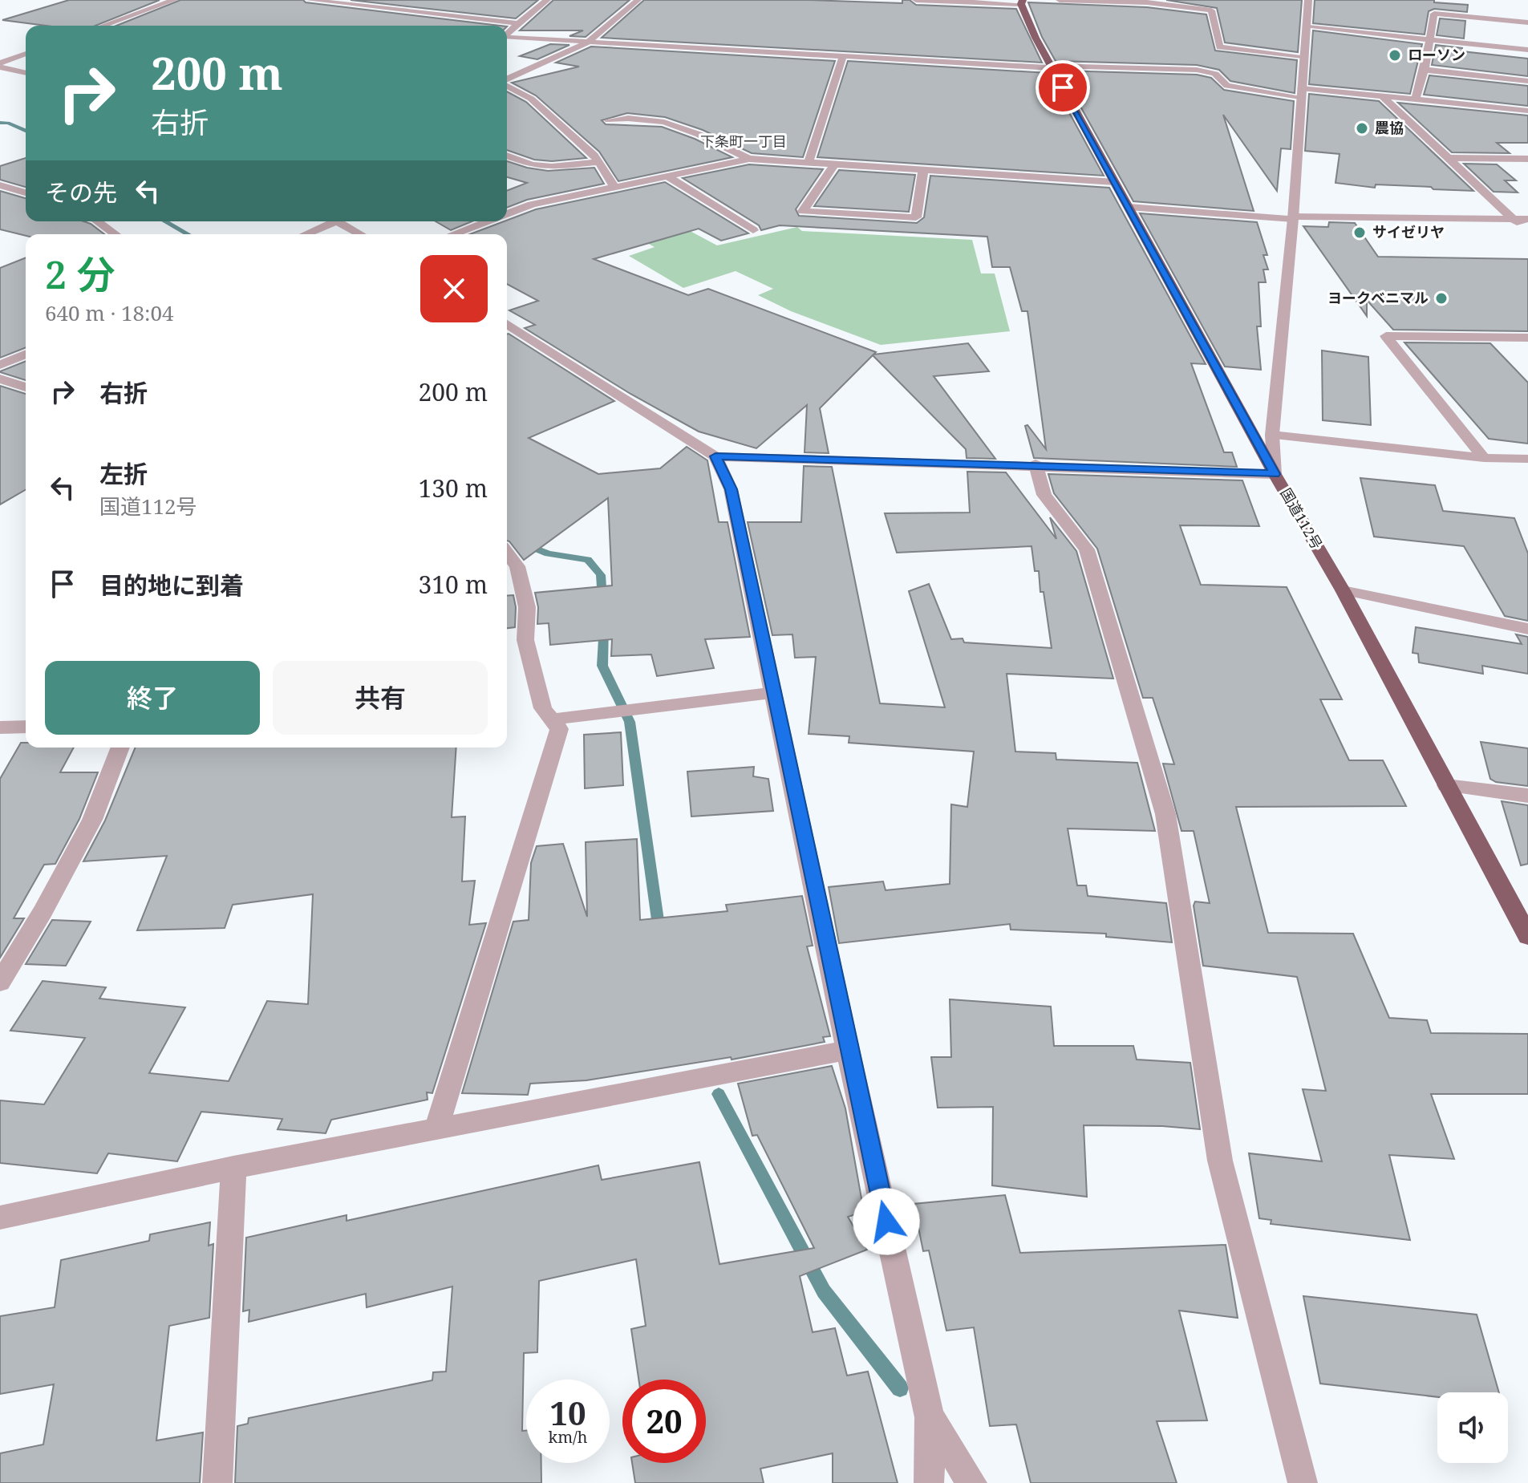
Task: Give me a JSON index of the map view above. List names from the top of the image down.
{
  "streets": {
    "highway": ["国道112号"]
  },
  "districts": ["下条町一丁目"],
  "places": [
    "ローソン",
    "農協",
    "サイゼリヤ",
    "ヨークベニマル"
  ],
  "page": {
    "turn": ["200 m", "右折"],
    "then": "その先",
    "heading": ["2 分", "640 m · 18:04"],
    "list": [
      {
        "name": "右折",
        "value": "200 m"
      },
      {
        "name": "左折",
        "note": "国道112号",
        "value": "130 m"
      },
      {
        "name": "目的地に到着",
        "value": "310 m"
      }
    ],
    "buttons": ["終了", "共有"],
    "speed": "10 km/h",
    "limit": "20"
  }
}
